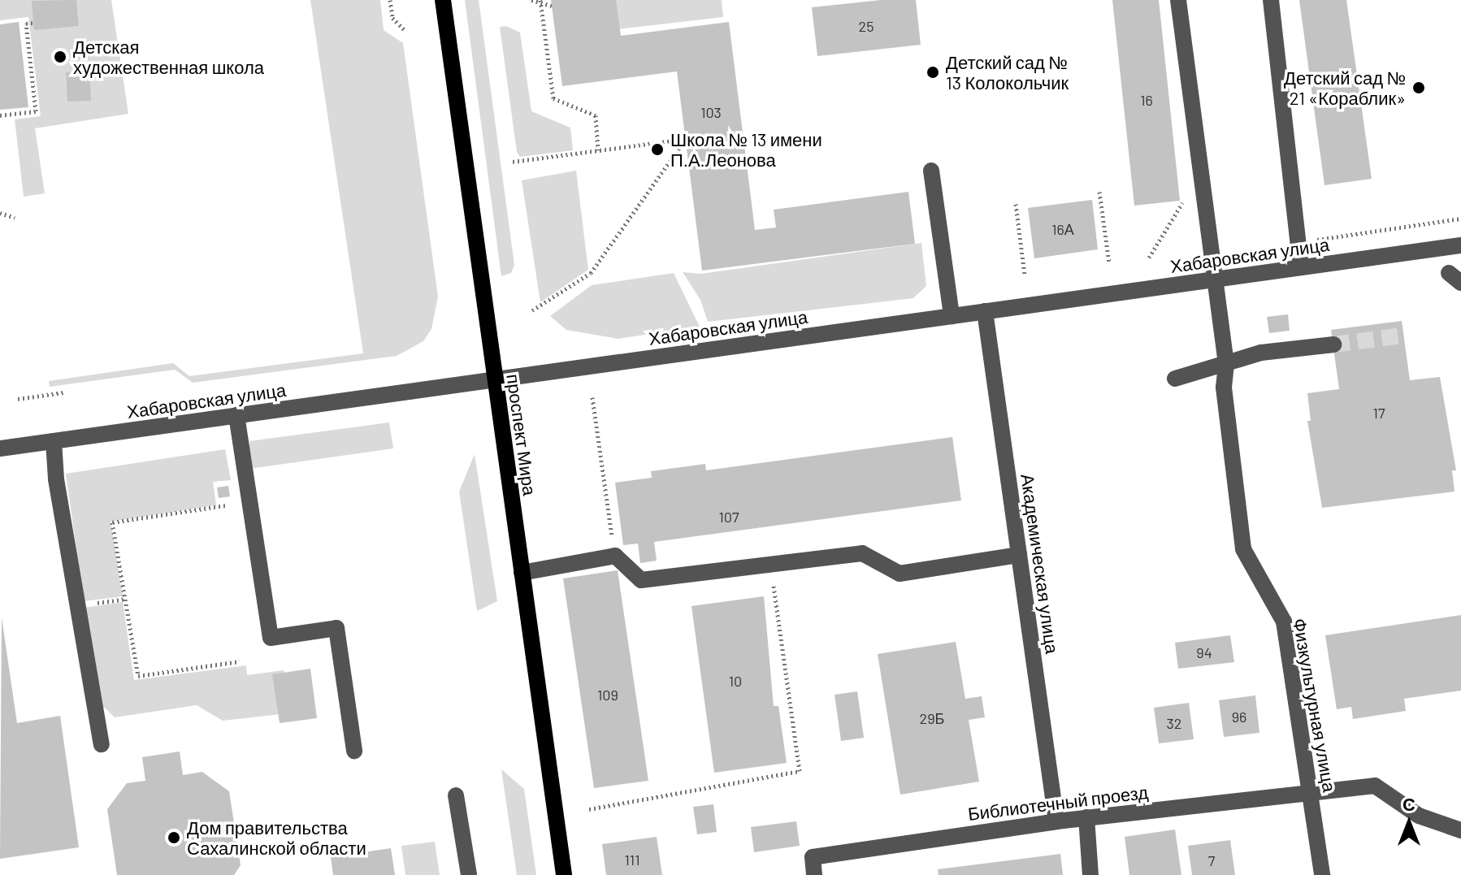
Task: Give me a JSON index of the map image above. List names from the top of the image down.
{
  "streets": {
    "main road": ["проспект Мира"],
    "street": [
      "Хабаровская улица",
      "Академическая улица",
      "Физкультурная улица",
      "Библиотечный проезд"
    ]
  },
  "crossings": [
    ["Хабаровская улица", "проспект Мира"],
    ["Хабаровская улица", "Академическая улица"],
    ["Хабаровская улица", "Физкультурная улица"],
    ["Академическая улица", "Библиотечный проезд"],
    ["Физкультурная улица", "Библиотечный проезд"]
  ],
  "places": [
    "Детская художественная школа",
    "Детский сад № 13 Колокольчик",
    "Детский сад № 21 «Кораблик»",
    "Школа № 13 имени П.А.Леонова",
    "Дом правительства Сахалинской области"
  ],
  "house_numbers": [
    "25",
    "16",
    "103",
    "16А",
    "17",
    "107",
    "94",
    "10",
    "109",
    "96",
    "29Б",
    "32",
    "111",
    "7"
  ],
  "north": "top"
}
